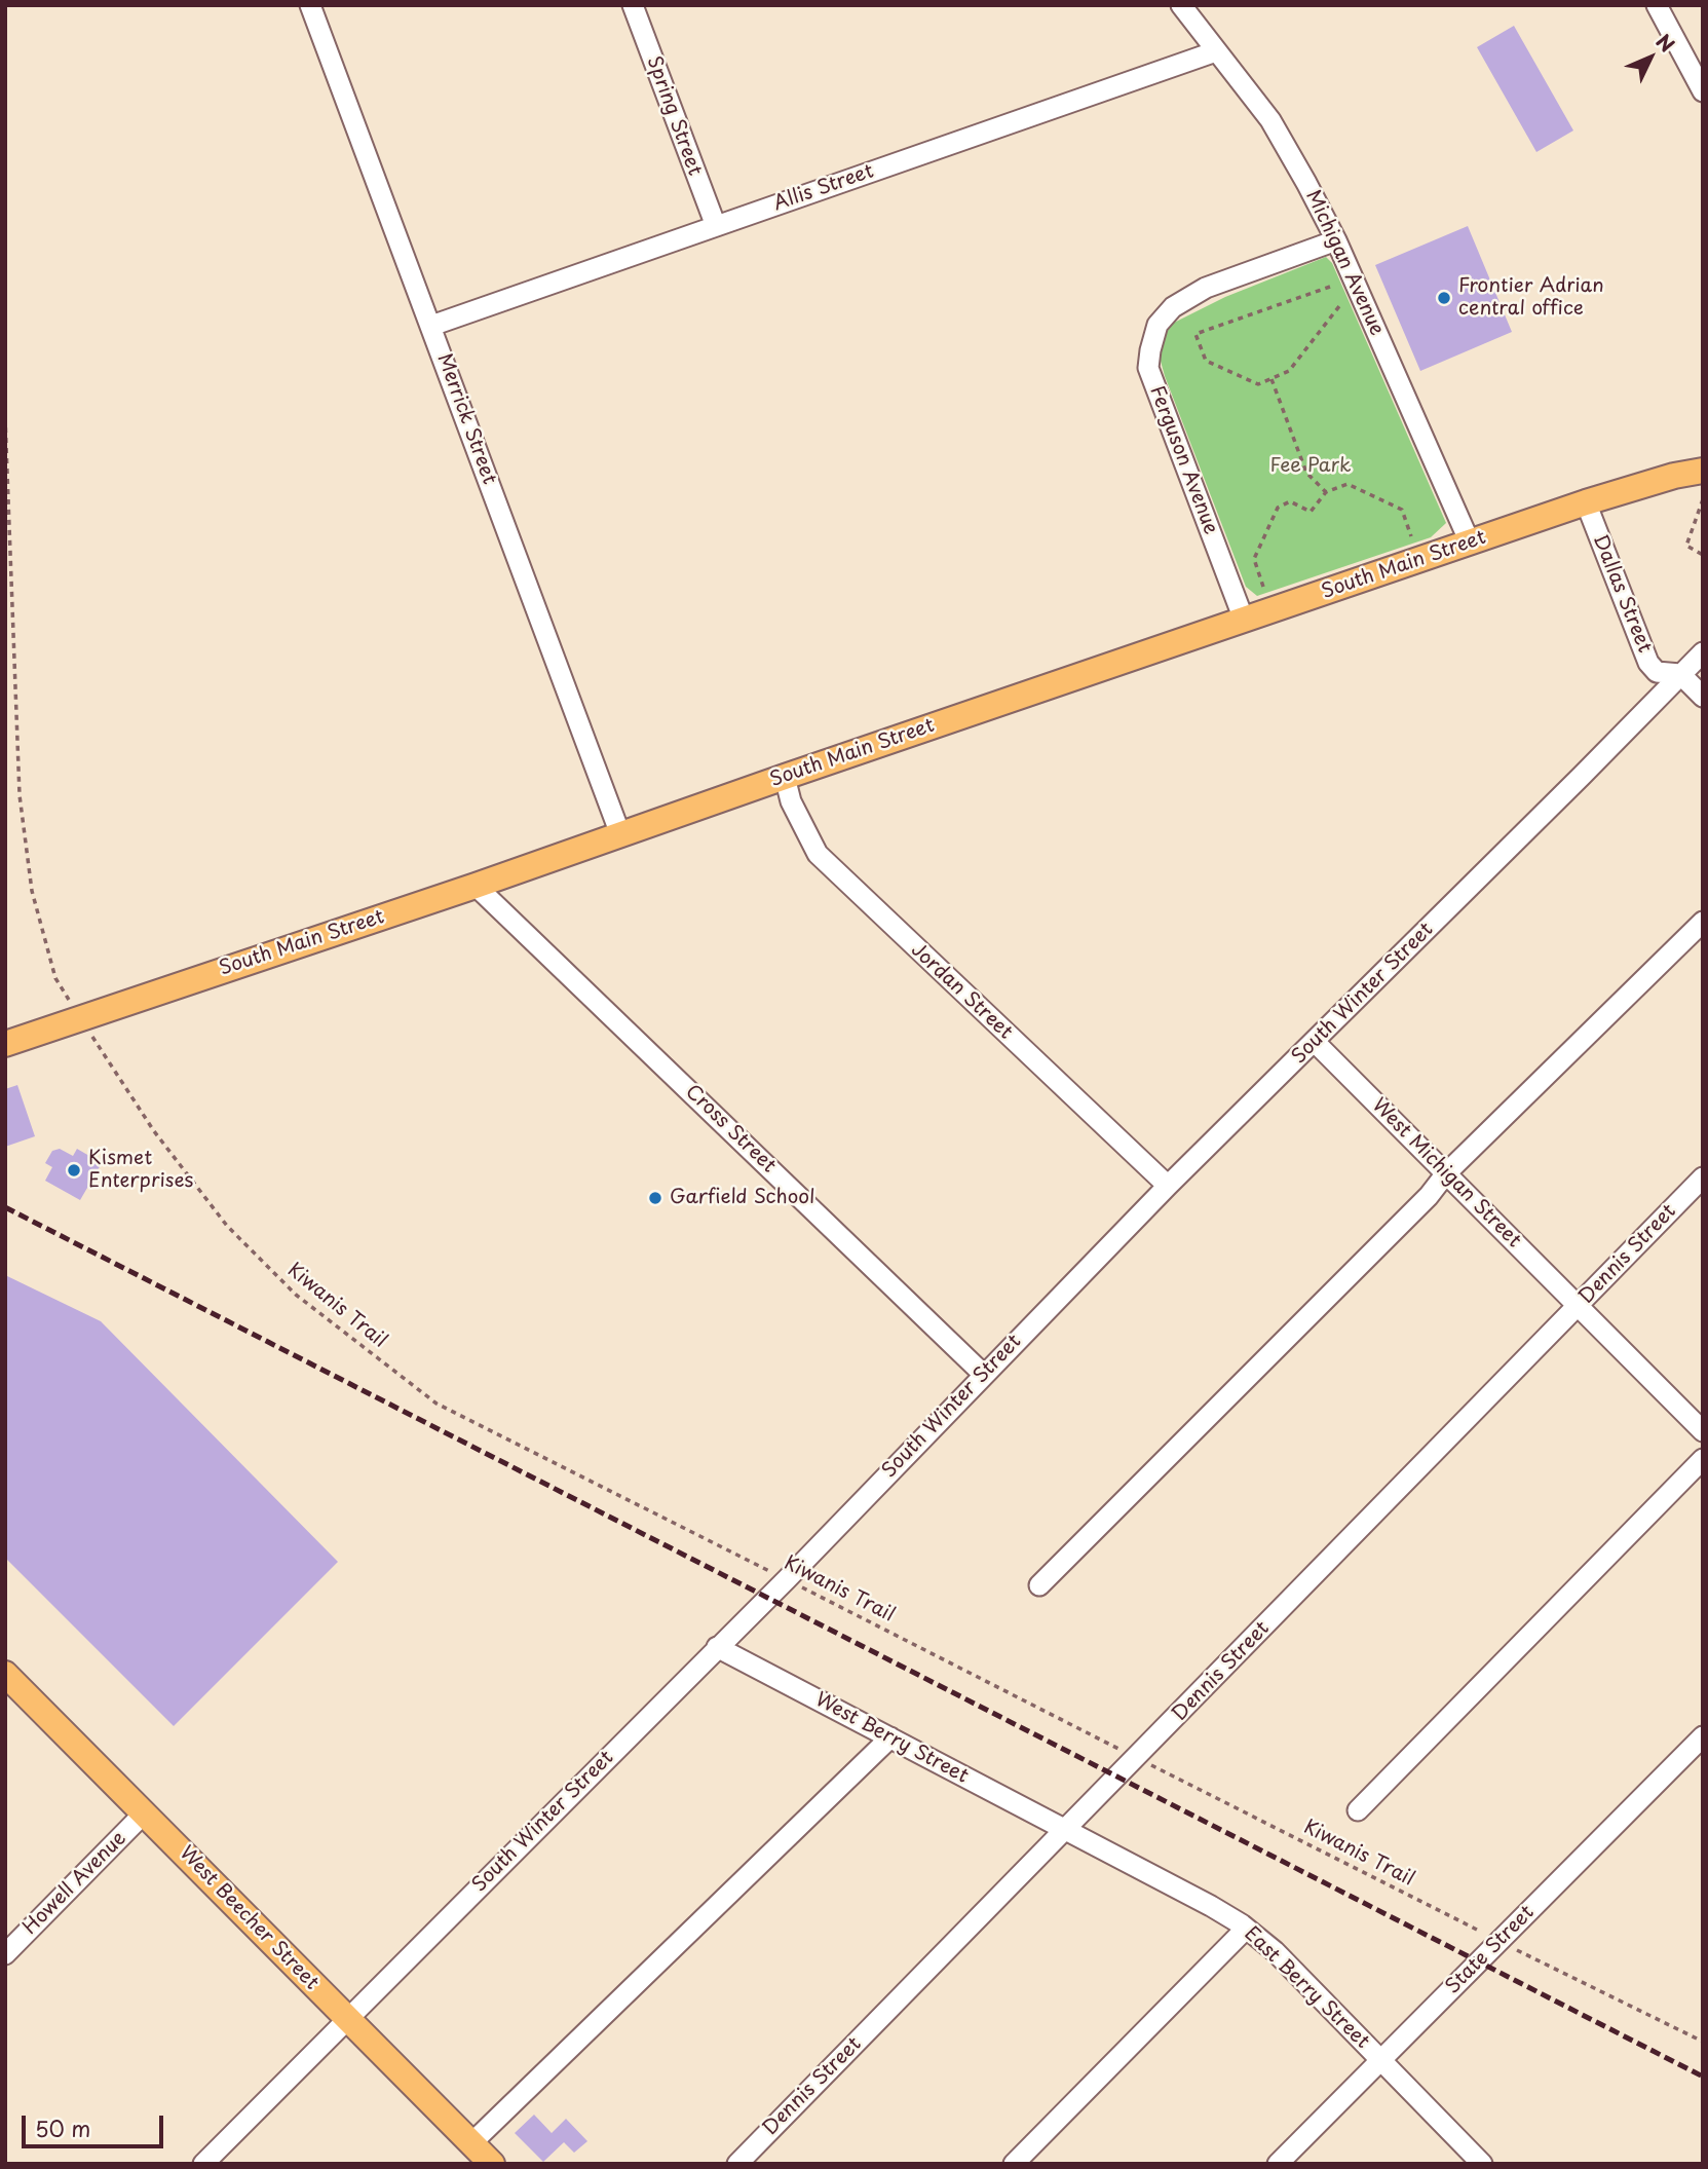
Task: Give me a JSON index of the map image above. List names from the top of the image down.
{
  "streets": {
    "main road": ["South Main Street", "West Beecher Street"],
    "street": [
      "Spring Street",
      "Allis Street",
      "Michigan Avenue",
      "Merrick Street",
      "Ferguson Avenue",
      "Dallas Street",
      "Jordan Street",
      "South Winter Street",
      "Cross Street",
      "West Michigan Street",
      "Dennis Street",
      "West Berry Street",
      "Howell Avenue",
      "State Street",
      "East Berry Street"
    ],
    "path": ["Kiwanis Trail"]
  },
  "crossings": [
    ["Spring Street", "Allis Street"],
    ["Allis Street", "Michigan Avenue"],
    ["Allis Street", "Merrick Street"],
    ["Michigan Avenue", "Ferguson Avenue"],
    ["Michigan Avenue", "South Main Street"],
    ["Merrick Street", "South Main Street"],
    ["Ferguson Avenue", "South Main Street"],
    ["South Main Street", "Dallas Street"],
    ["South Main Street", "Jordan Street"],
    ["South Main Street", "Cross Street"],
    ["South Main Street", "Kiwanis Trail"],
    ["Dallas Street", "South Winter Street"],
    ["Jordan Street", "South Winter Street"],
    ["South Winter Street", "Cross Street"],
    ["South Winter Street", "West Michigan Street"],
    ["South Winter Street", "Kiwanis Trail"],
    ["South Winter Street", "West Berry Street"],
    ["South Winter Street", "West Beecher Street"],
    ["West Michigan Street", "Dennis Street"],
    ["Dennis Street", "Kiwanis Trail"],
    ["Dennis Street", "West Berry Street"],
    ["Dennis Street", "East Berry Street"],
    ["Kiwanis Trail", "State Street"],
    ["West Berry Street", "East Berry Street"],
    ["Howell Avenue", "West Beecher Street"],
    ["State Street", "East Berry Street"]
  ],
  "parks": ["Fee Park"],
  "places": ["Frontier Adrian central office", "Kismet Enterprises", "Garfield School"],
  "scale_bar": "50 m",
  "north": "top right"
}
